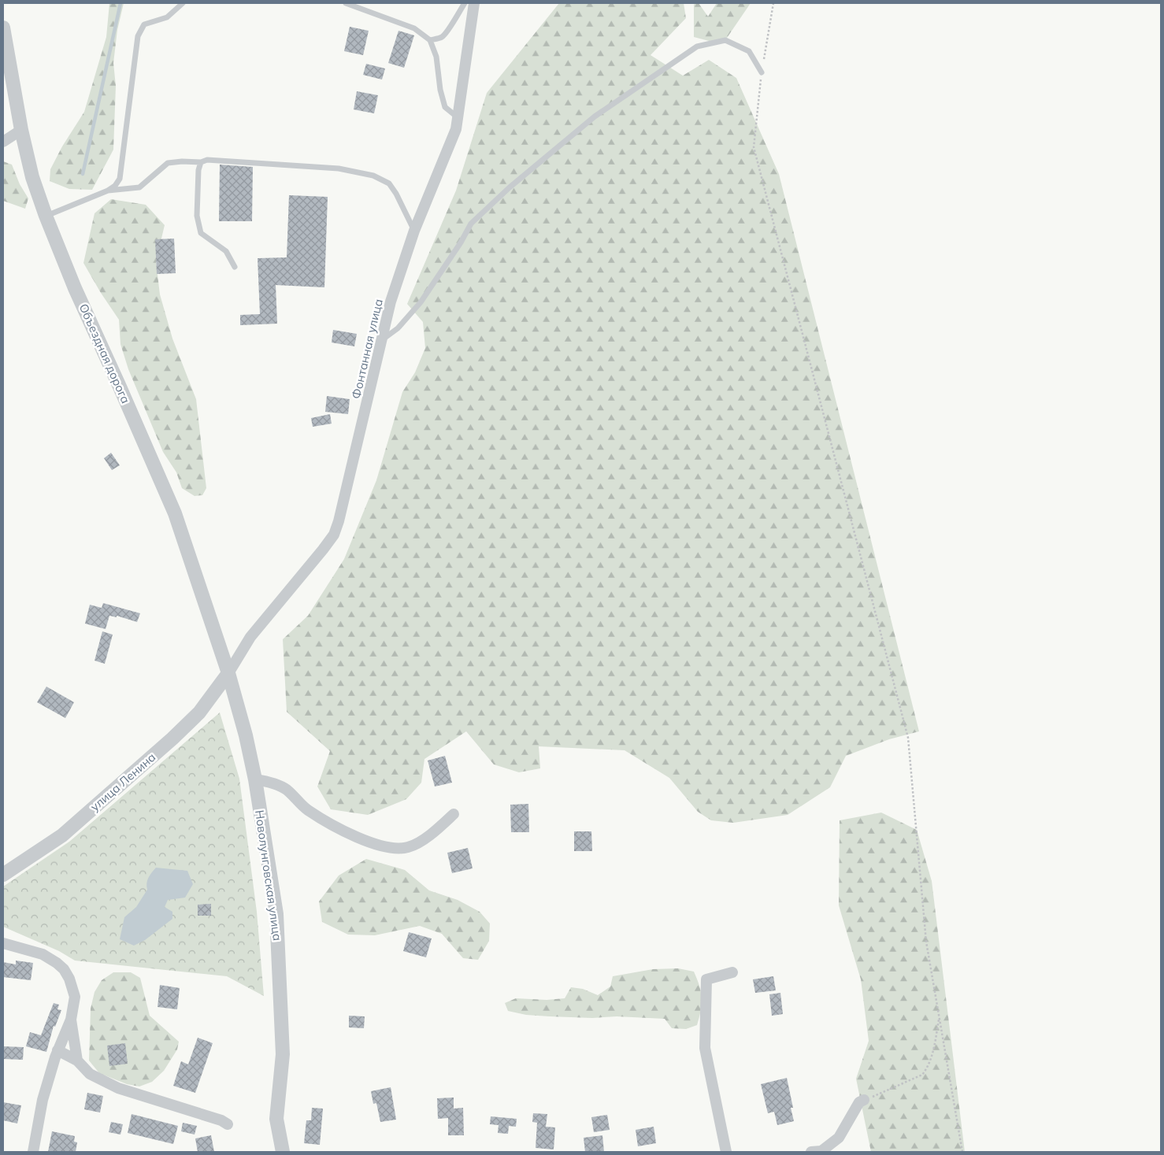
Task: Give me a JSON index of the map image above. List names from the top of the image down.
{
  "streets": {
    "street": [
      "Фонтанная улица",
      "Объездная дорога",
      "улица Ленина",
      "Новолунговская улица"
    ]
  },
  "crossings": [
    ["Фонтанная улица", "Объездная дорога"],
    ["Фонтанная улица", "улица Ленина"],
    ["Фонтанная улица", "Новолунговская улица"],
    ["Объездная дорога", "улица Ленина"],
    ["Объездная дорога", "Новолунговская улица"],
    ["улица Ленина", "Новолунговская улица"]
  ]
}
